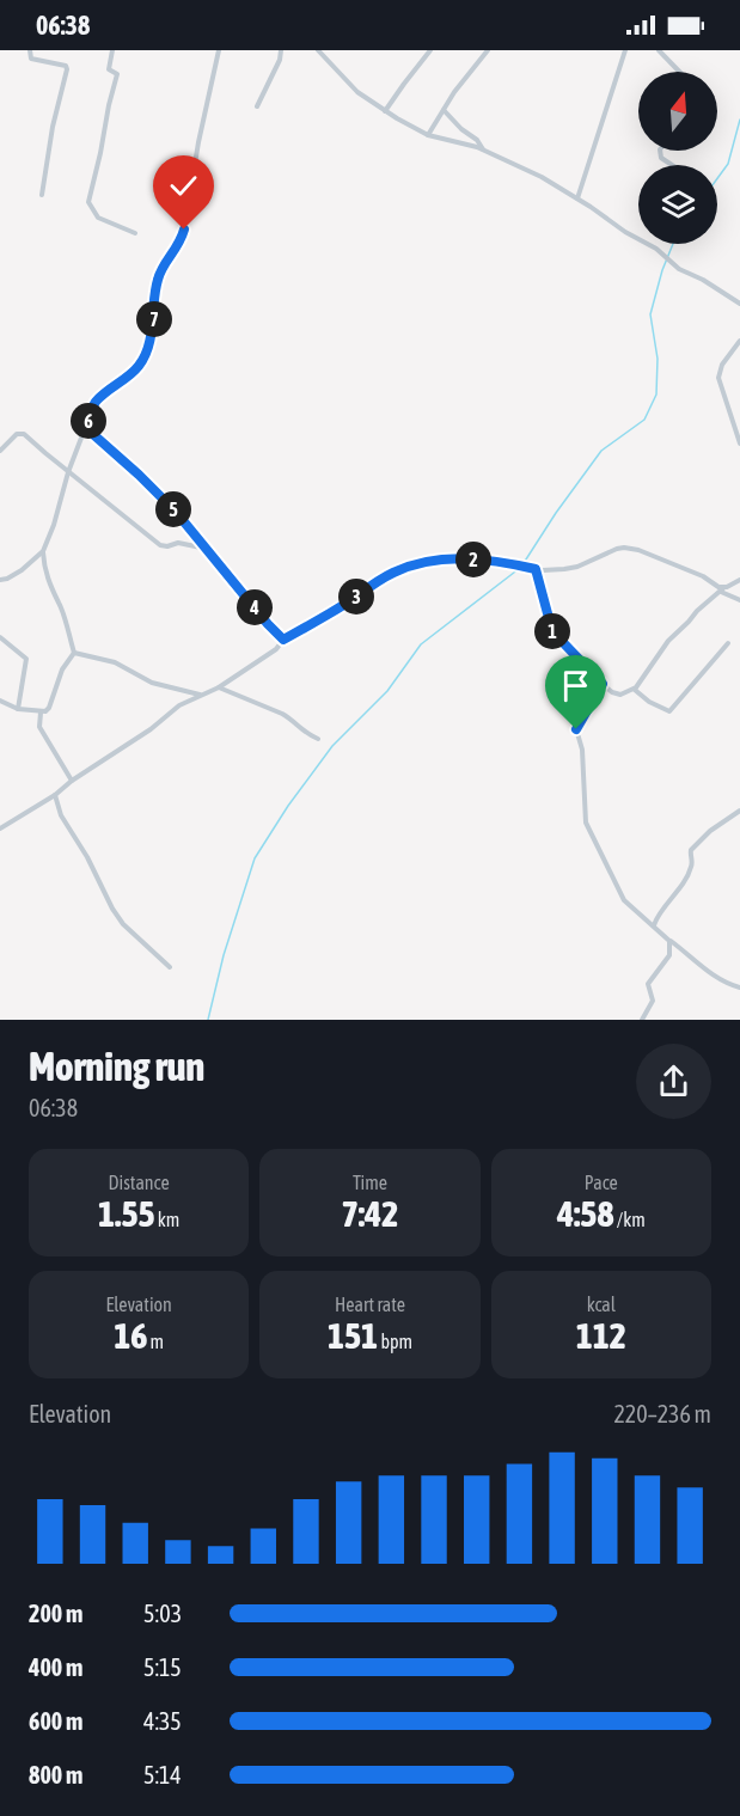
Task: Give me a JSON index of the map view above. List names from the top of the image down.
{
  "north": "top",
  "page": {
    "status": "06:38",
    "pins": [
      "7",
      "6",
      "5",
      "2",
      "3",
      "4",
      "1"
    ],
    "heading": ["Morning run", "06:38"],
    "stats": [
      ["Distance", "1.55 km"],
      ["Time", "7:42"],
      ["Pace", "4:58 /km"],
      ["Elevation", "16 m"],
      ["Heart rate", "151 bpm"],
      ["kcal", "112"]
    ],
    "chart": ["Elevation", "220–236 m"],
    "list": [
      {
        "name": "200 m",
        "note": "5:03"
      },
      {
        "name": "400 m",
        "note": "5:15"
      },
      {
        "name": "600 m",
        "note": "4:35"
      },
      {
        "name": "800 m",
        "note": "5:14"
      }
    ]
  }
}
